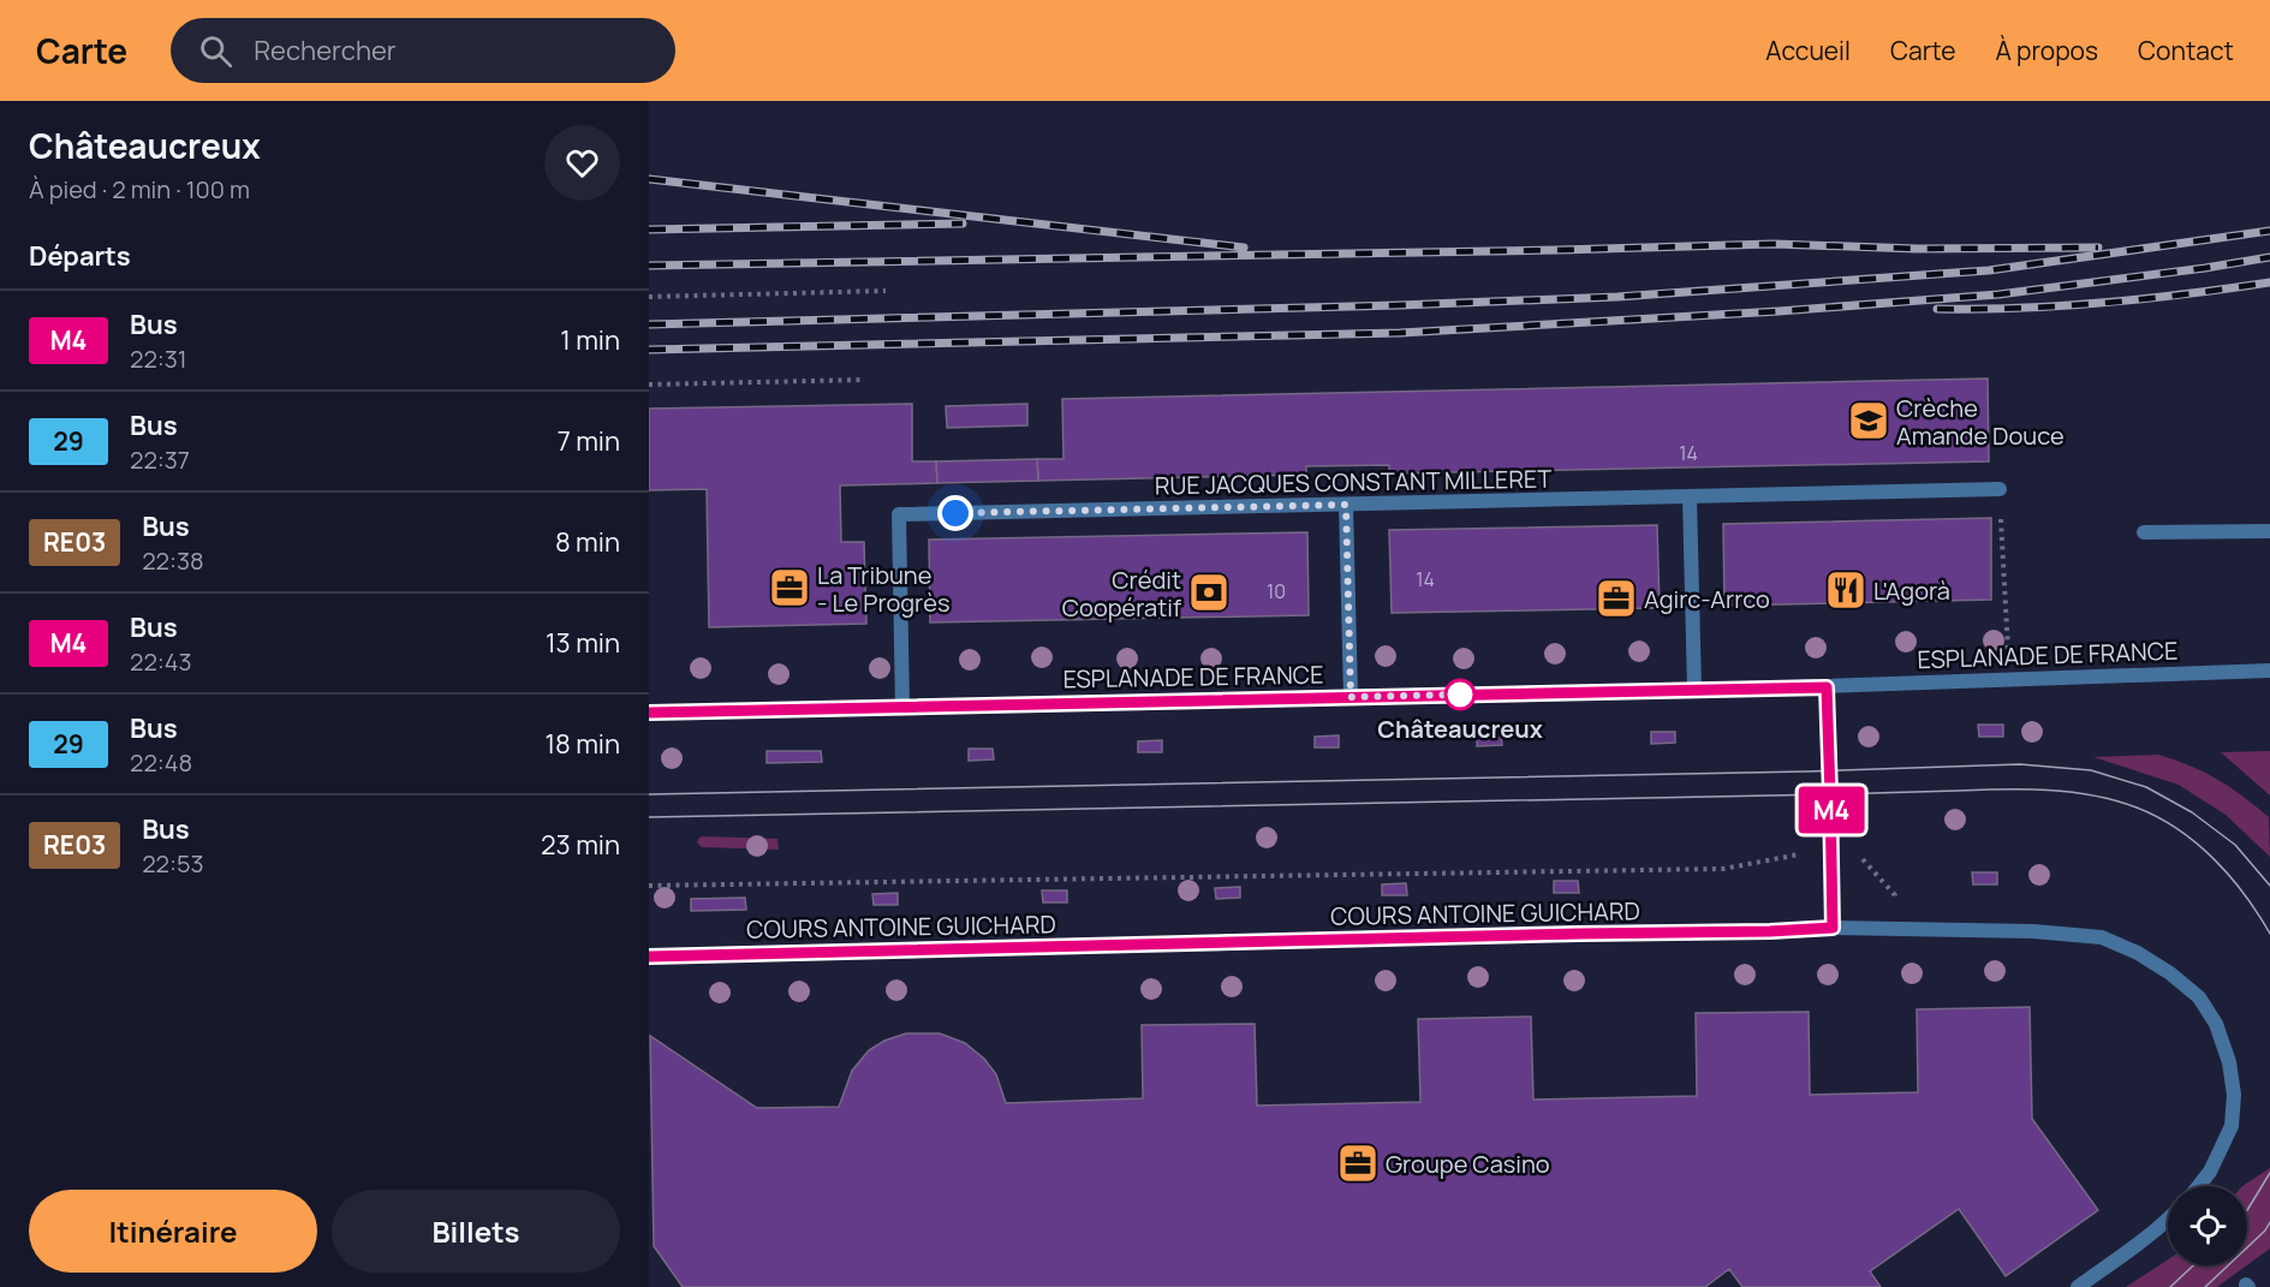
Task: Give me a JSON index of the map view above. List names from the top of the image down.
{
  "streets": {
    "street": ["RUE JACQUES CONSTANT MILLERET", "ESPLANADE DE FRANCE", "COURS ANTOINE GUICHARD"]
  },
  "crossings": [
    ["RUE JACQUES CONSTANT MILLERET", "ESPLANADE DE FRANCE"]
  ],
  "places": {
    "school or university": ["Crèche Amande Douce"],
    "office": ["La Tribune - Le Progrès", "Agirc-Arrco", "Groupe Casino"],
    "restaurant": ["L'Agorà"],
    "bank": ["Crédit Coopératif"],
    "other": ["Châteaucreux"]
  },
  "lines": ["bus line M4"],
  "house_numbers": ["14", "14", "10"],
  "page": {
    "header": "Carte",
    "search": "Rechercher",
    "nav": [
      "Accueil",
      "Carte",
      "À propos",
      "Contact"
    ],
    "heading": [
      ["Châteaucreux", "À pied · 2 min · 100 m"],
      "Départs"
    ],
    "on_map": "M4",
    "list": [
      {
        "mark": "M4",
        "name": "Bus",
        "note": "22:31",
        "value": "1 min"
      },
      {
        "mark": "29",
        "name": "Bus",
        "note": "22:37",
        "value": "7 min"
      },
      {
        "mark": "RE03",
        "name": "Bus",
        "note": "22:38",
        "value": "8 min"
      },
      {
        "mark": "M4",
        "name": "Bus",
        "note": "22:43",
        "value": "13 min"
      },
      {
        "mark": "29",
        "name": "Bus",
        "note": "22:48",
        "value": "18 min"
      },
      {
        "mark": "RE03",
        "name": "Bus",
        "note": "22:53",
        "value": "23 min"
      }
    ],
    "buttons": ["Itinéraire", "Billets"]
  }
}
